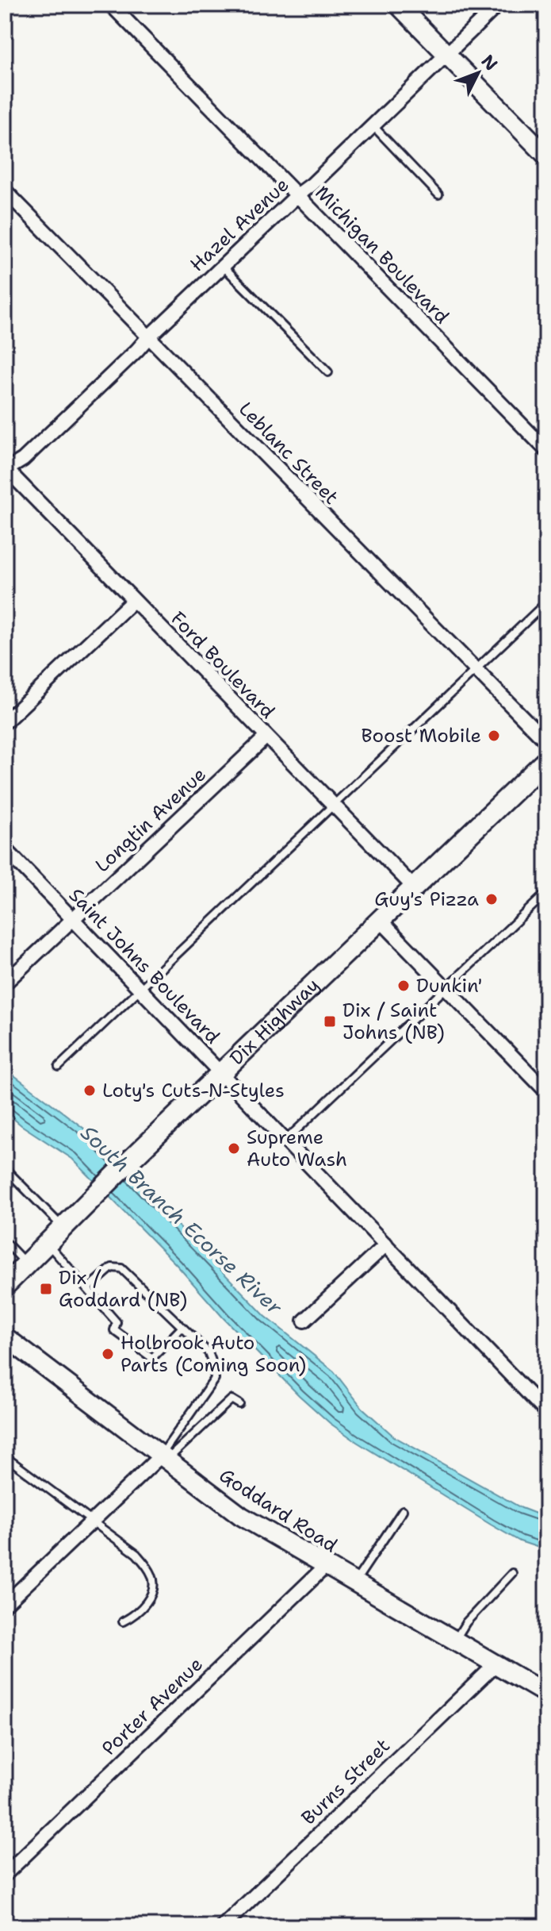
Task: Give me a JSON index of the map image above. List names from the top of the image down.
{
  "streets": {
    "main road": ["Dix Highway"],
    "street": [
      "Hazel Avenue",
      "Michigan Boulevard",
      "Leblanc Street",
      "Ford Boulevard",
      "Longtin Avenue",
      "Saint Johns Boulevard",
      "Goddard Road",
      "Porter Avenue",
      "Burns Street"
    ]
  },
  "crossings": [
    ["Hazel Avenue", "Michigan Boulevard"],
    ["Hazel Avenue", "Leblanc Street"],
    ["Hazel Avenue", "Ford Boulevard"],
    ["Ford Boulevard", "Longtin Avenue"],
    ["Ford Boulevard", "Dix Highway"],
    ["Longtin Avenue", "Saint Johns Boulevard"],
    ["Saint Johns Boulevard", "Dix Highway"],
    ["Goddard Road", "Porter Avenue"],
    ["Goddard Road", "Burns Street"]
  ],
  "water": ["South Branch Ecorse River"],
  "places": {
    "other": [
      "Boost Mobile",
      "Guy's Pizza",
      "Dunkin'",
      "Loty's Cuts-N-Styles",
      "Supreme Auto Wash",
      "Holbrook Auto Parts (Coming Soon)"
    ],
    "transit": ["Dix / Saint Johns (NB)", "Dix / Goddard (NB)"]
  },
  "north": "top right"
}
